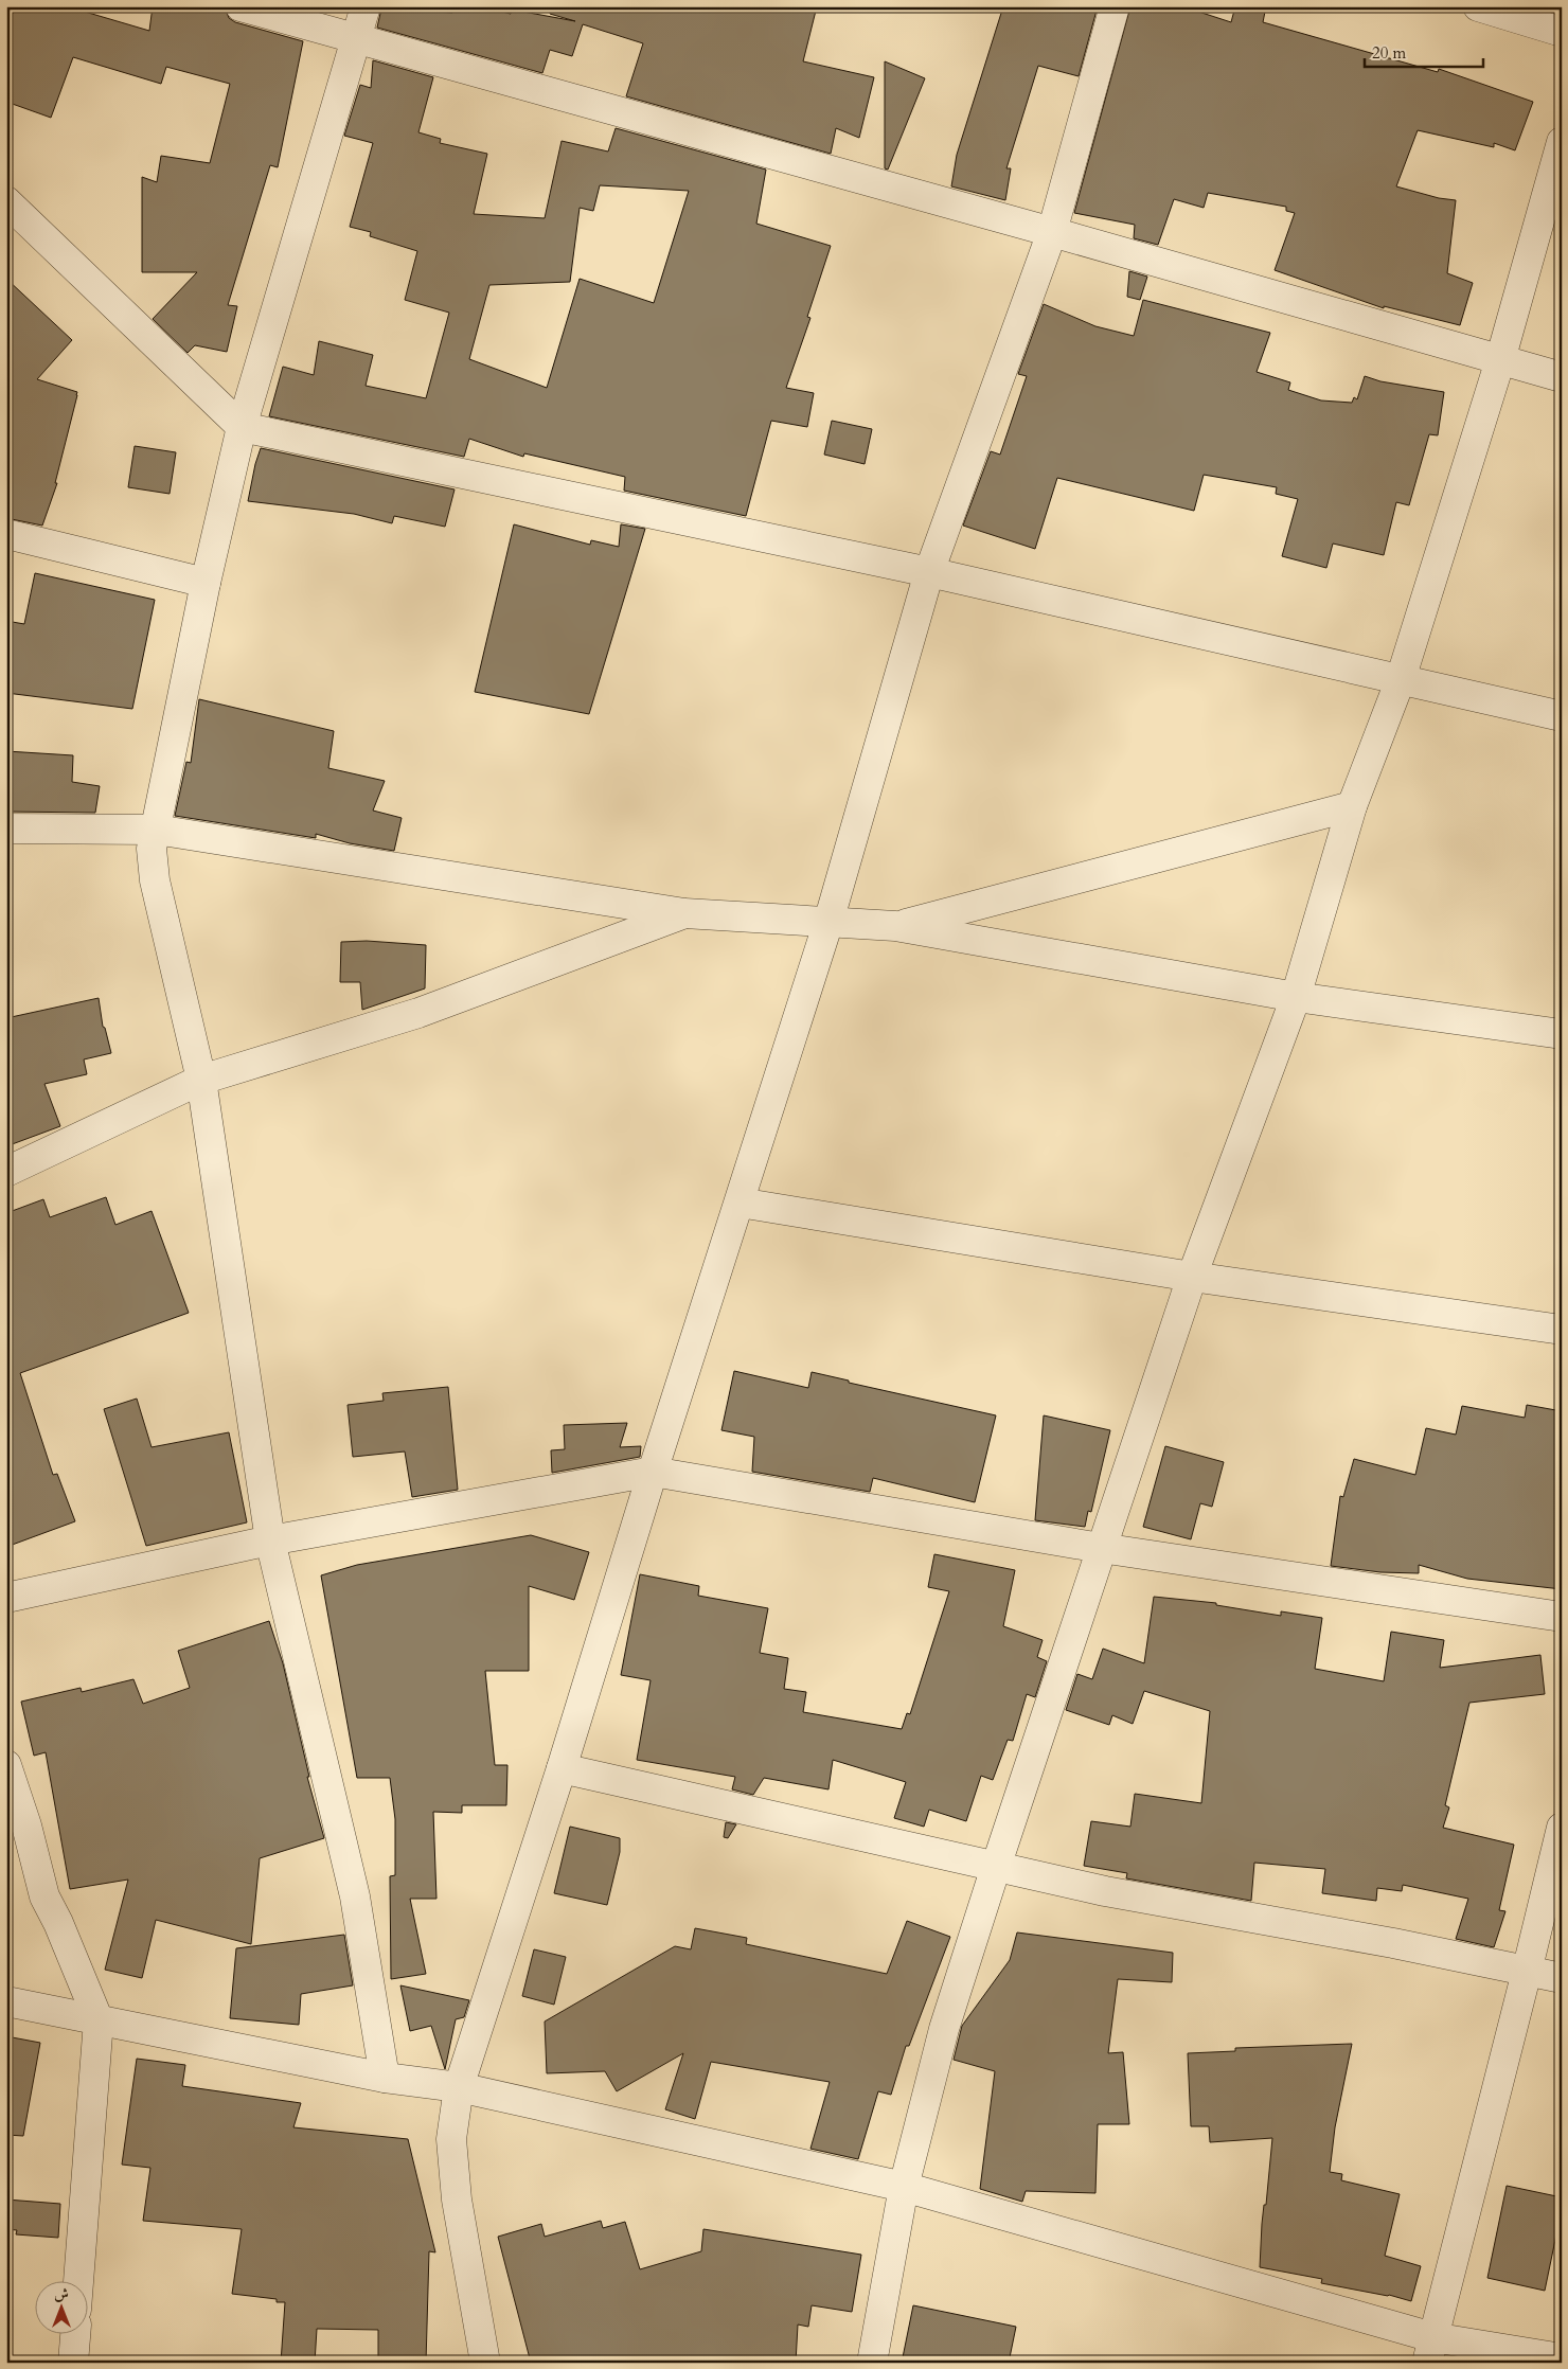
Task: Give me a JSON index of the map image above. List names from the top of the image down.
{
  "scale_bar": "20 m",
  "north": "top"
}
